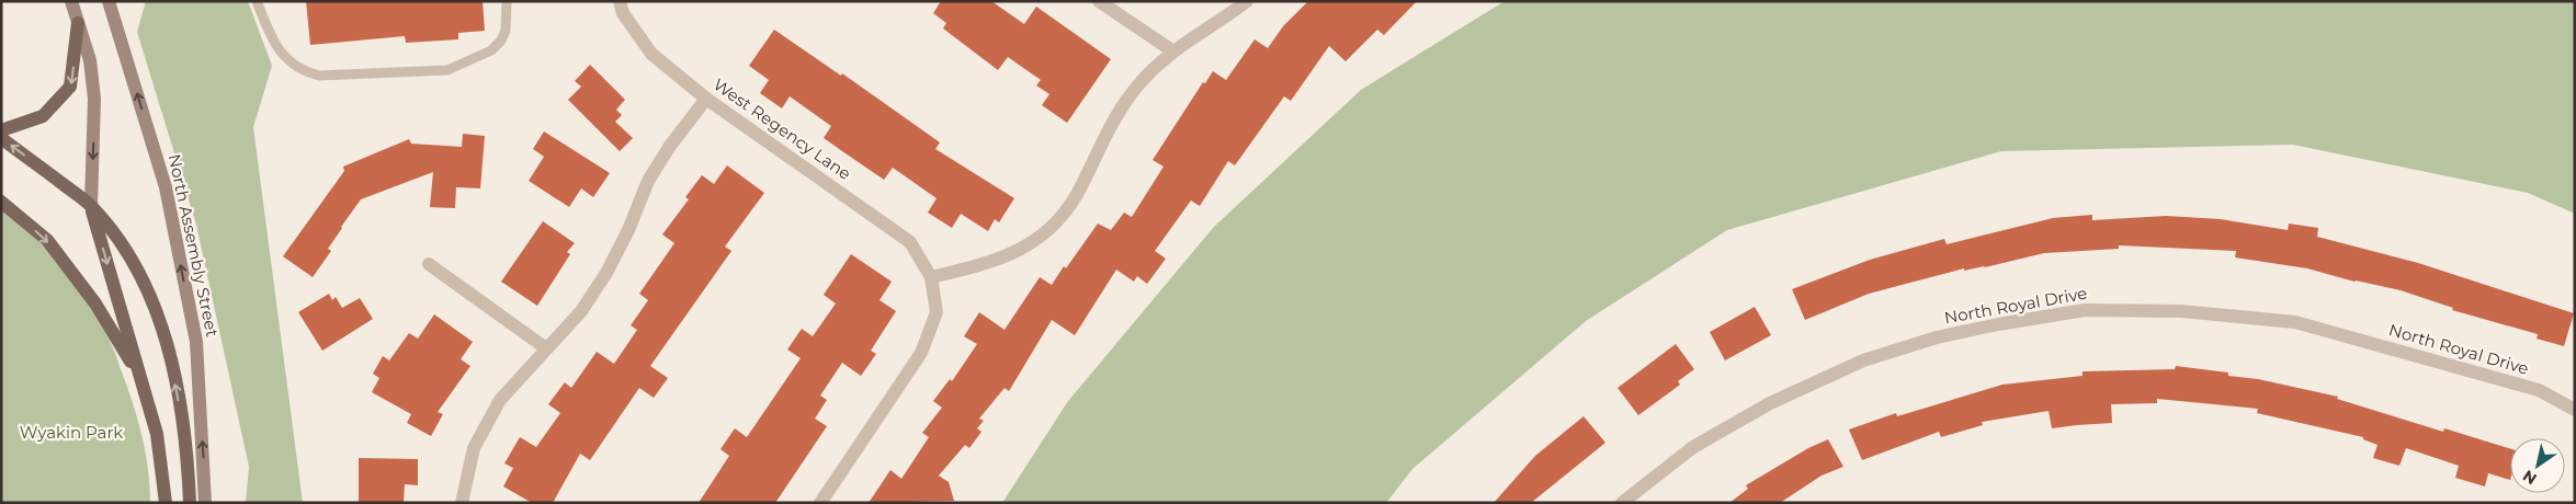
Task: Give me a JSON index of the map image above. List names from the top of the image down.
{
  "streets": {
    "main road": ["North Assembly Street"],
    "street": ["West Regency Lane", "North Royal Drive"]
  },
  "parks": ["Wyakin Park"],
  "north": "bottom left"
}
